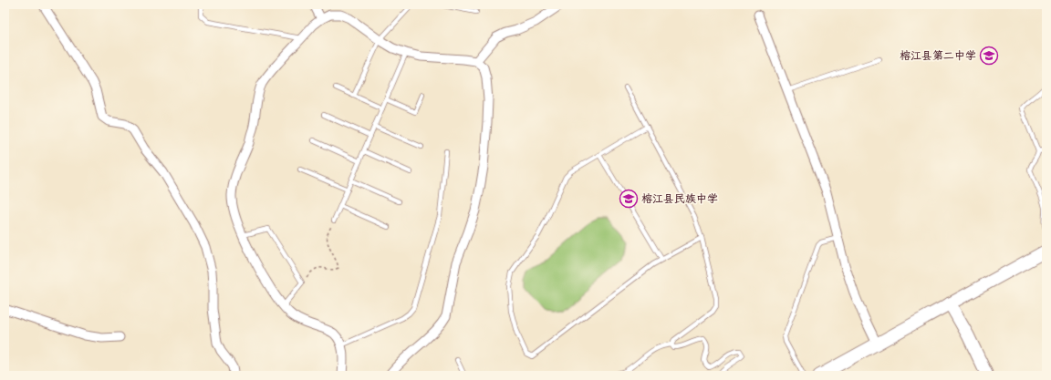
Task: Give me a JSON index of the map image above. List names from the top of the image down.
{
  "places": {
    "school or university": ["榕江县第二中学", "榕江县民族中学"]
  }
}
